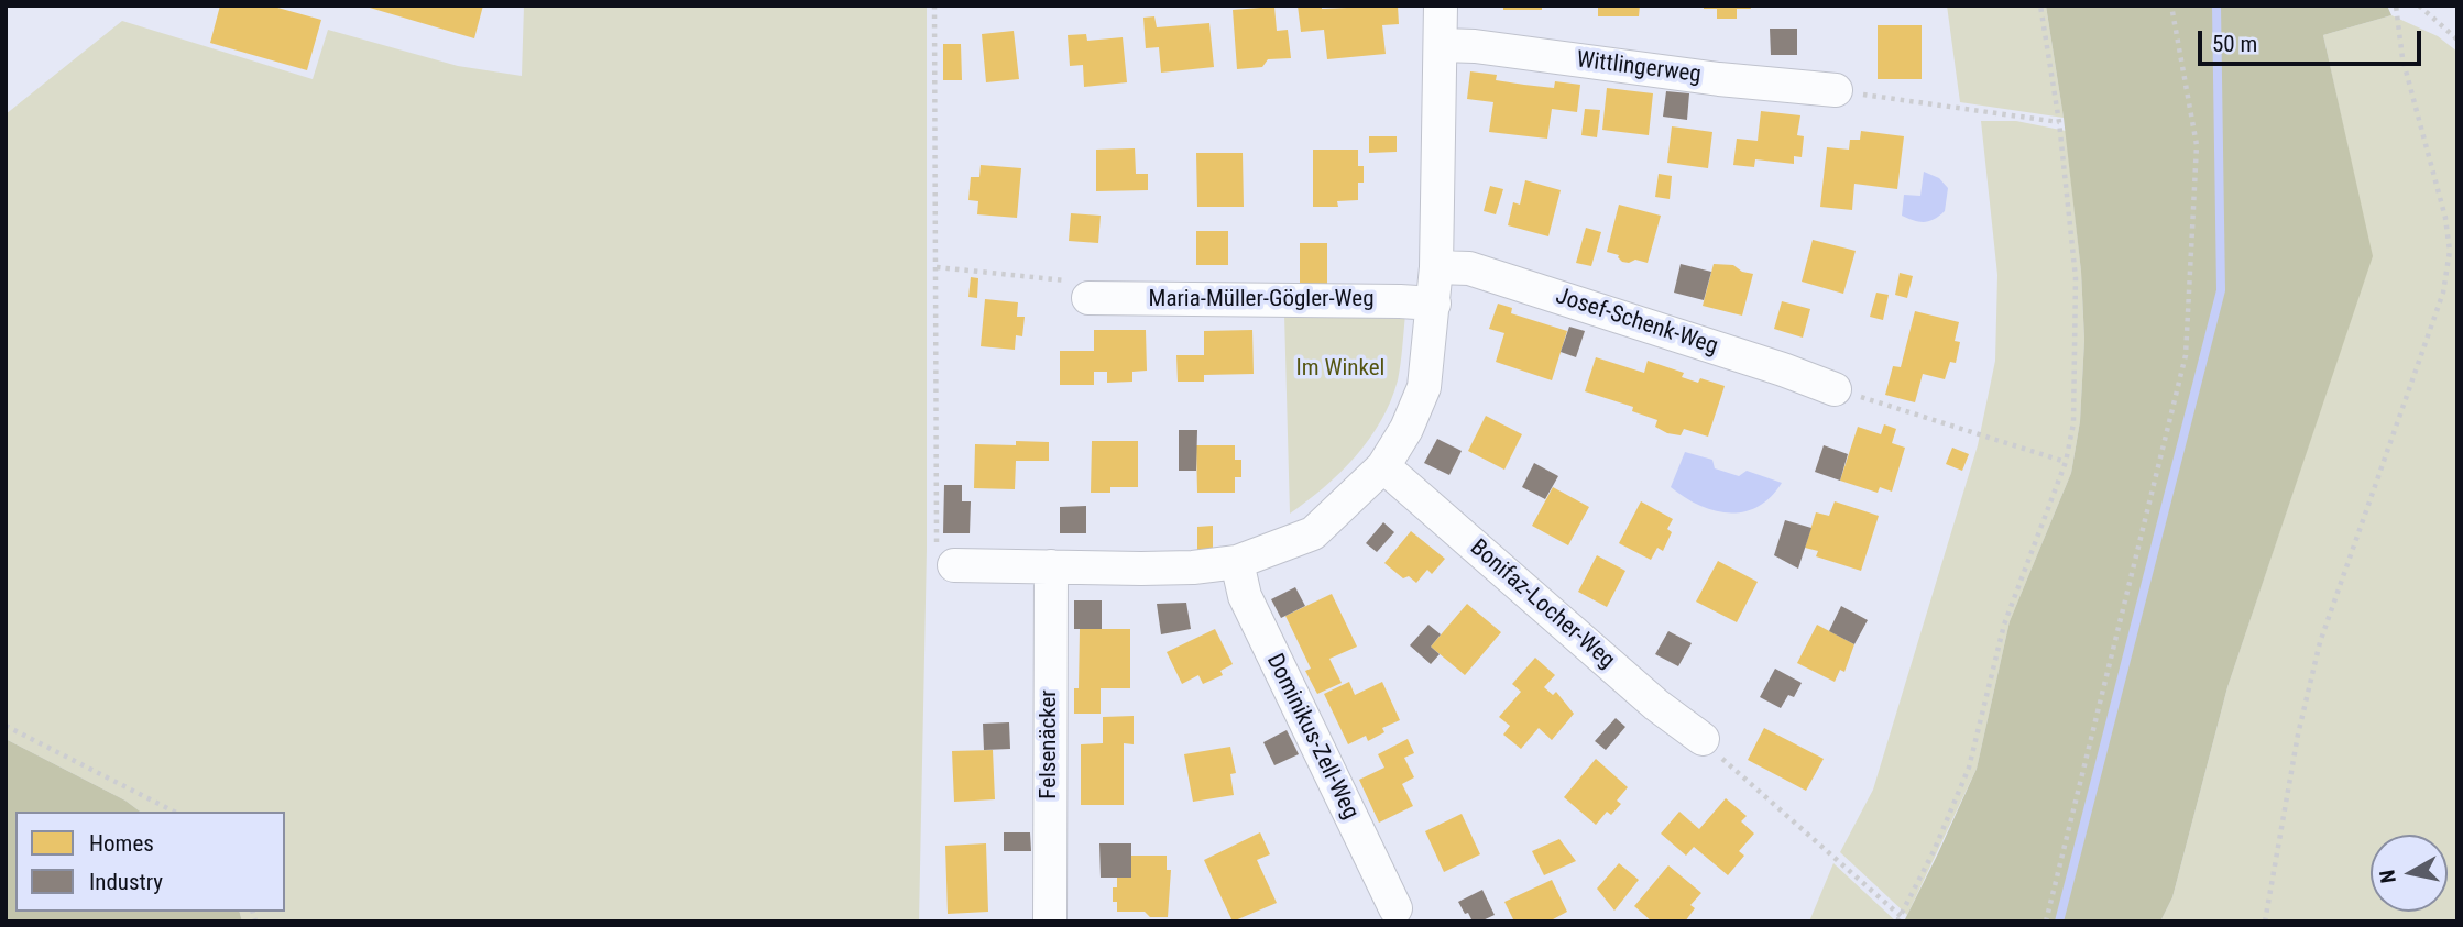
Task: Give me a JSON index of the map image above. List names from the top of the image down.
{
  "streets": {
    "street": [
      "Wittlingerweg",
      "Maria-Müller-Gögler-Weg",
      "Josef-Schenk-Weg",
      "Bonifaz-Locher-Weg",
      "Dominikus-Zell-Weg",
      "Felsenäcker"
    ]
  },
  "parks": ["Im Winkel"],
  "legend": ["Homes", "Industry"],
  "scale_bar": "50 m",
  "north": "left"
}
